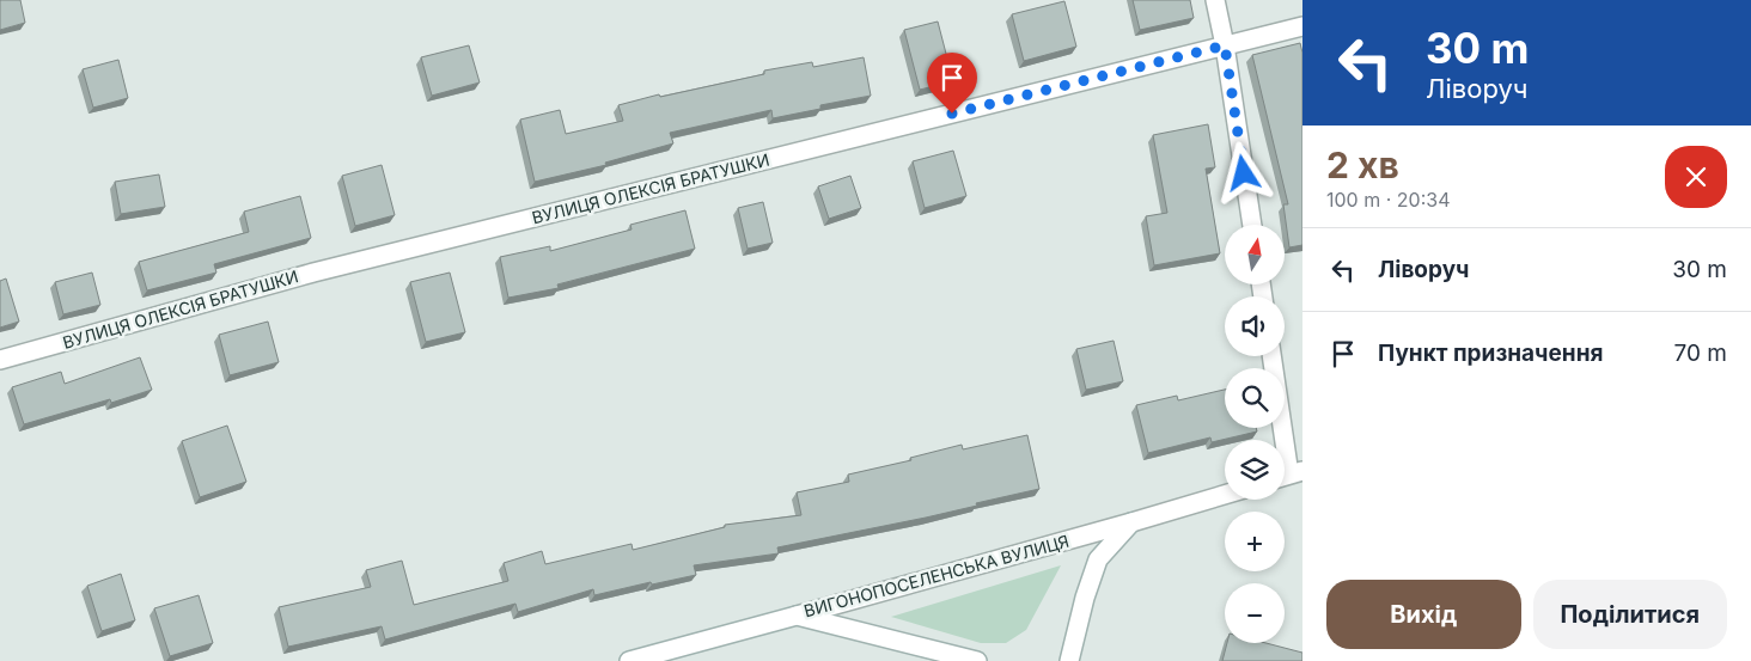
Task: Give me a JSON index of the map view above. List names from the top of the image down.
{
  "streets": {
    "street": ["ВУЛИЦЯ ОЛЕКСІЯ БРАТУШКИ", "ВИГОНОПОСЕЛЕНСЬКА ВУЛИЦЯ"]
  },
  "north": "top",
  "page": {
    "turn": ["30 m", "Ліворуч"],
    "heading": ["2 хв", "100 m · 20:34"],
    "map_buttons": ["+", "−"],
    "list": [
      {
        "name": "Ліворуч",
        "value": "30 m"
      },
      {
        "name": "Пункт призначення",
        "value": "70 m"
      }
    ],
    "buttons": ["Вихід", "Поділитися"]
  }
}
